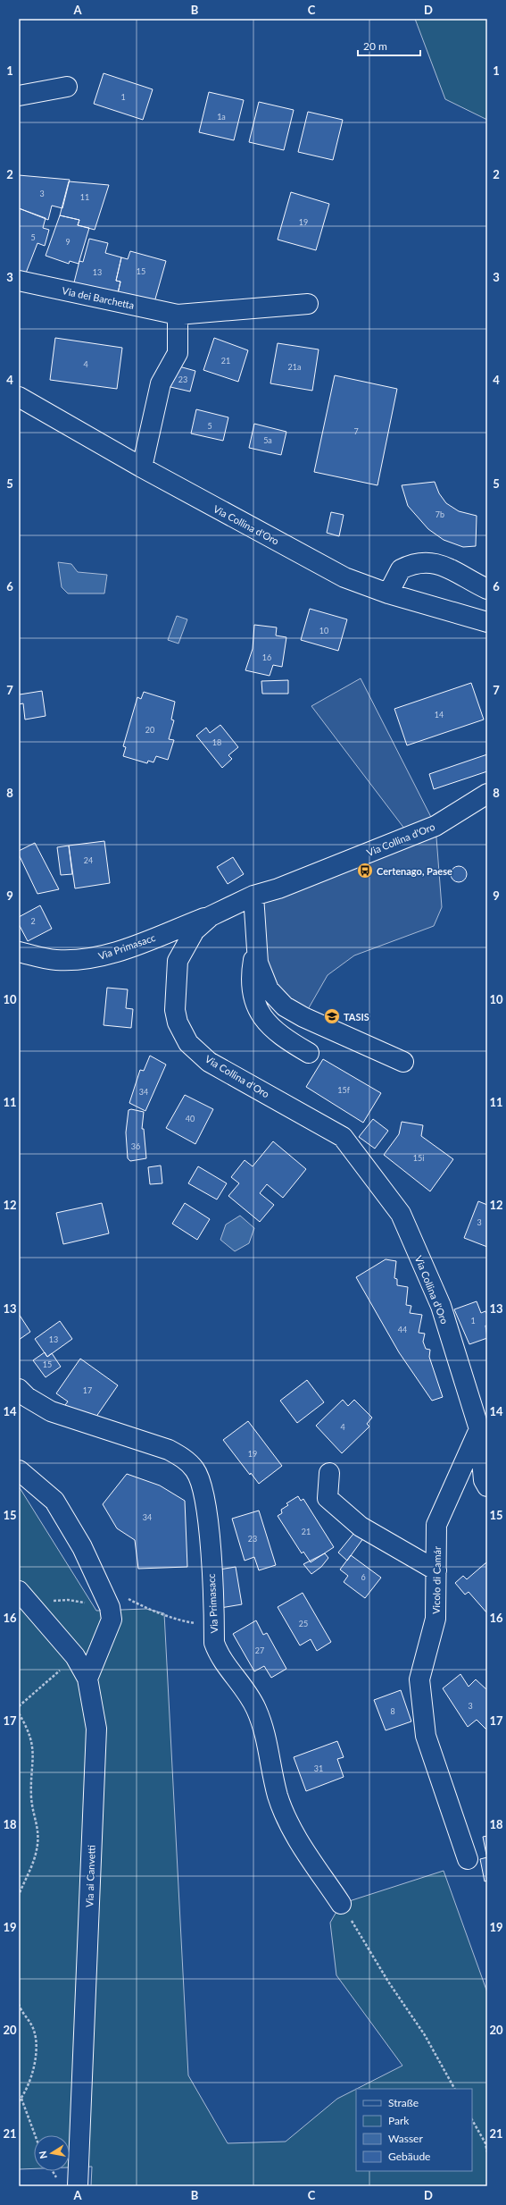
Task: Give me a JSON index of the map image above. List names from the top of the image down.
{
  "streets": {
    "street": [
      "Via dei Barchetta",
      "Via Collina d'Oro",
      "Via Primasacc",
      "Vicolo di Camár",
      "Via ai Canvetti"
    ]
  },
  "crossings": [
    ["Via Collina d'Oro", "Via Primasacc"],
    ["Via Collina d'Oro", "Vicolo di Camár"]
  ],
  "places": {
    "bus stop": ["Certenago, Paese"],
    "school or university": ["TASIS"]
  },
  "house_numbers": [
    "1",
    "1a",
    "3",
    "11",
    "19",
    "5",
    "9",
    "15",
    "13",
    "21",
    "4",
    "21a",
    "23",
    "5",
    "7",
    "5a",
    "7b",
    "10",
    "16",
    "14",
    "20",
    "18",
    "24",
    "2",
    "15f",
    "34",
    "40",
    "36",
    "15i",
    "3",
    "1",
    "44",
    "13",
    "15",
    "17",
    "4",
    "19",
    "34",
    "21",
    "23",
    "6",
    "25",
    "27",
    "3",
    "8",
    "31"
  ],
  "legend": [
    "Straße",
    "Park",
    "Wasser",
    "Gebäude"
  ],
  "scale_bar": "20 m",
  "north": "left",
  "grid": {
    "columns": [
      "A",
      "B",
      "C",
      "D"
    ],
    "rows": [
      "1",
      "2",
      "3",
      "4",
      "5",
      "6",
      "7",
      "8",
      "9",
      "10",
      "11",
      "12",
      "13",
      "14",
      "15",
      "16",
      "17",
      "18",
      "19",
      "20",
      "21"
    ]
  }
}
